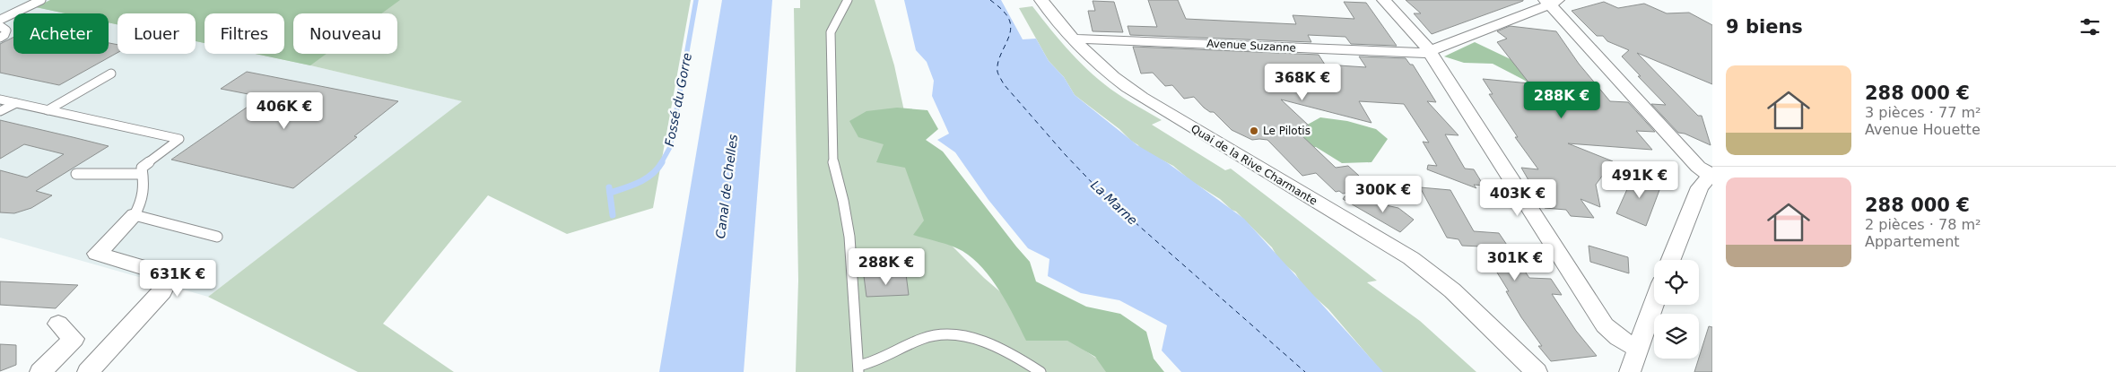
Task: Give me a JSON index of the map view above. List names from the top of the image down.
{
  "streets": {
    "street": ["Avenue Suzanne", "Quai de la Rive Charmante"]
  },
  "crossings": [
    ["Avenue Suzanne", "Quai de la Rive Charmante"]
  ],
  "water": ["Fossé du Gorre", "Canal de Chelles", "La Marne"],
  "places": ["Le Pilotis"],
  "page": {
    "heading": "9 biens",
    "chip": [
      "Acheter",
      "Louer",
      "Filtres",
      "Nouveau"
    ],
    "list": [
      {
        "name": "288 000 €",
        "note": "3 pièces · 77 m² · Avenue Houette"
      },
      {
        "name": "288 000 €",
        "note": "2 pièces · 78 m² · Appartement"
      }
    ],
    "price": [
      "368K €",
      "288K €",
      "406K €",
      "491K €",
      "300K €",
      "403K €",
      "301K €",
      "288K €",
      "631K €"
    ]
  }
}
